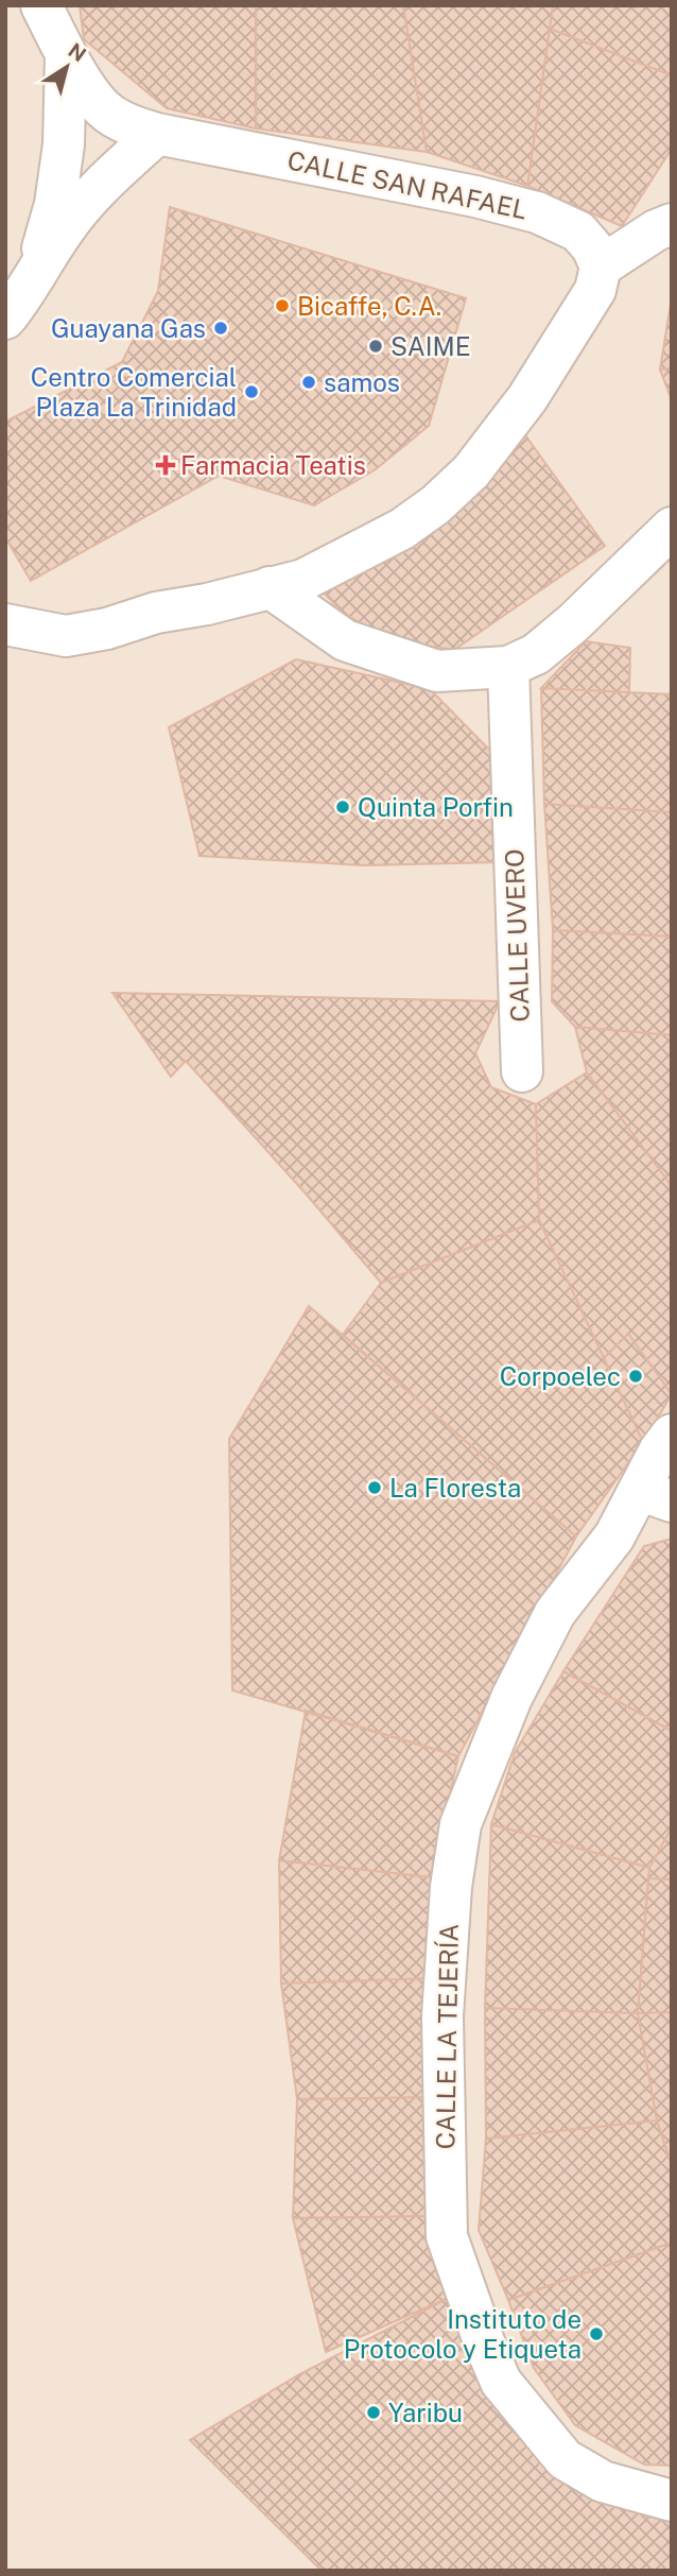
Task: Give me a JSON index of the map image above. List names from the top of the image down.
{
  "streets": {
    "street": ["CALLE SAN RAFAEL", "CALLE UVERO", "CALLE LA TEJERÍA"]
  },
  "places": {
    "other": [
      "Bicaffe, C.A.",
      "Guayana Gas",
      "SAIME",
      "samos",
      "Centro Comercial Plaza La Trinidad",
      "Quinta Porfin",
      "Corpoelec",
      "La Floresta",
      "Instituto de Protocolo y Etiqueta",
      "Yaribu"
    ],
    "health": ["Farmacia Teatis"]
  },
  "north": "top right"
}
